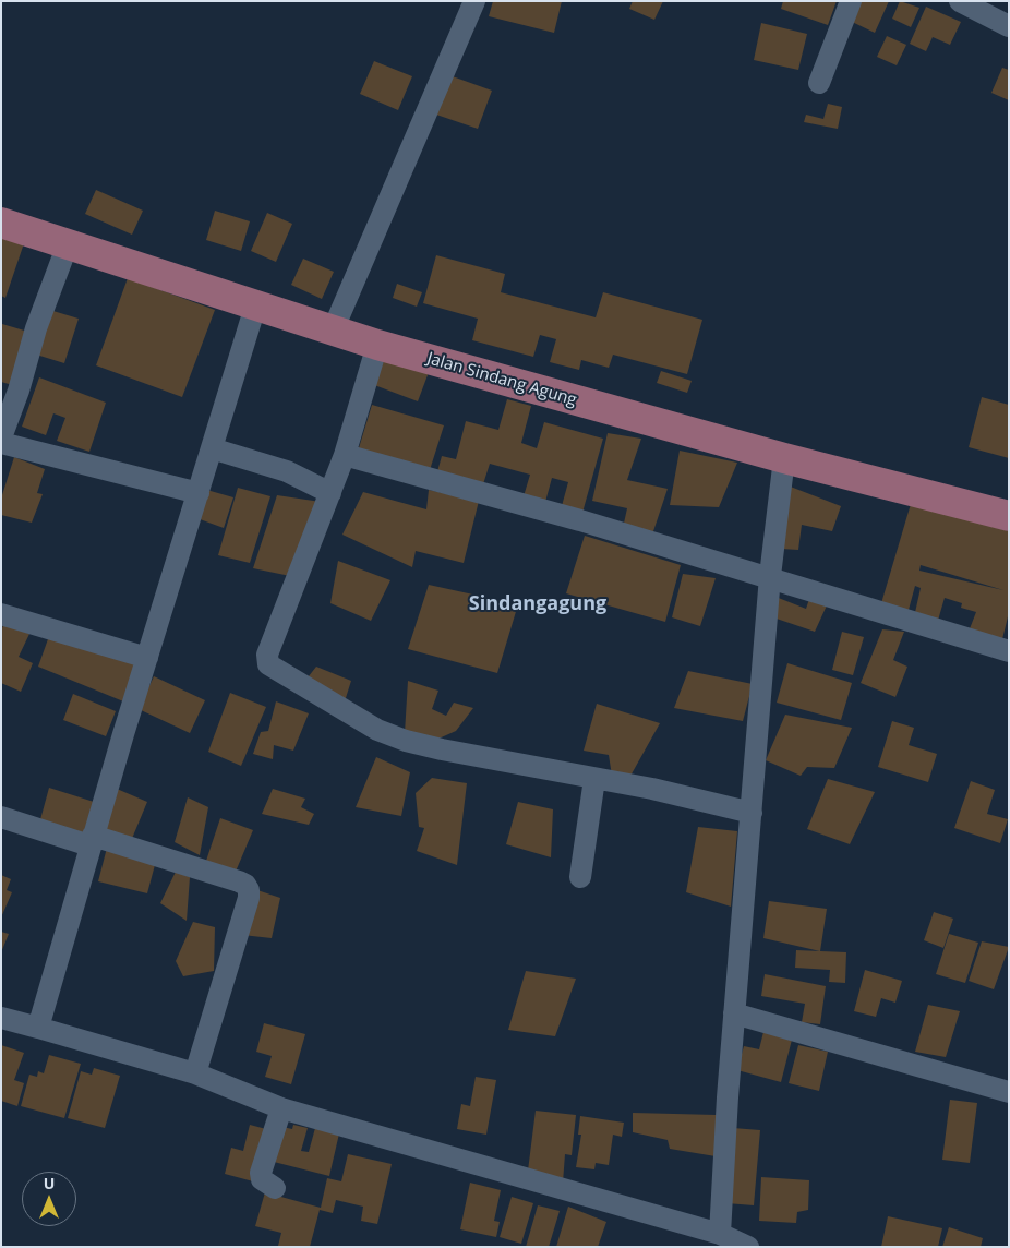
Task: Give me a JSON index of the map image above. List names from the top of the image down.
{
  "streets": {
    "main road": ["Jalan Sindang Agung"]
  },
  "districts": ["Sindangagung"],
  "north": "top"
}
